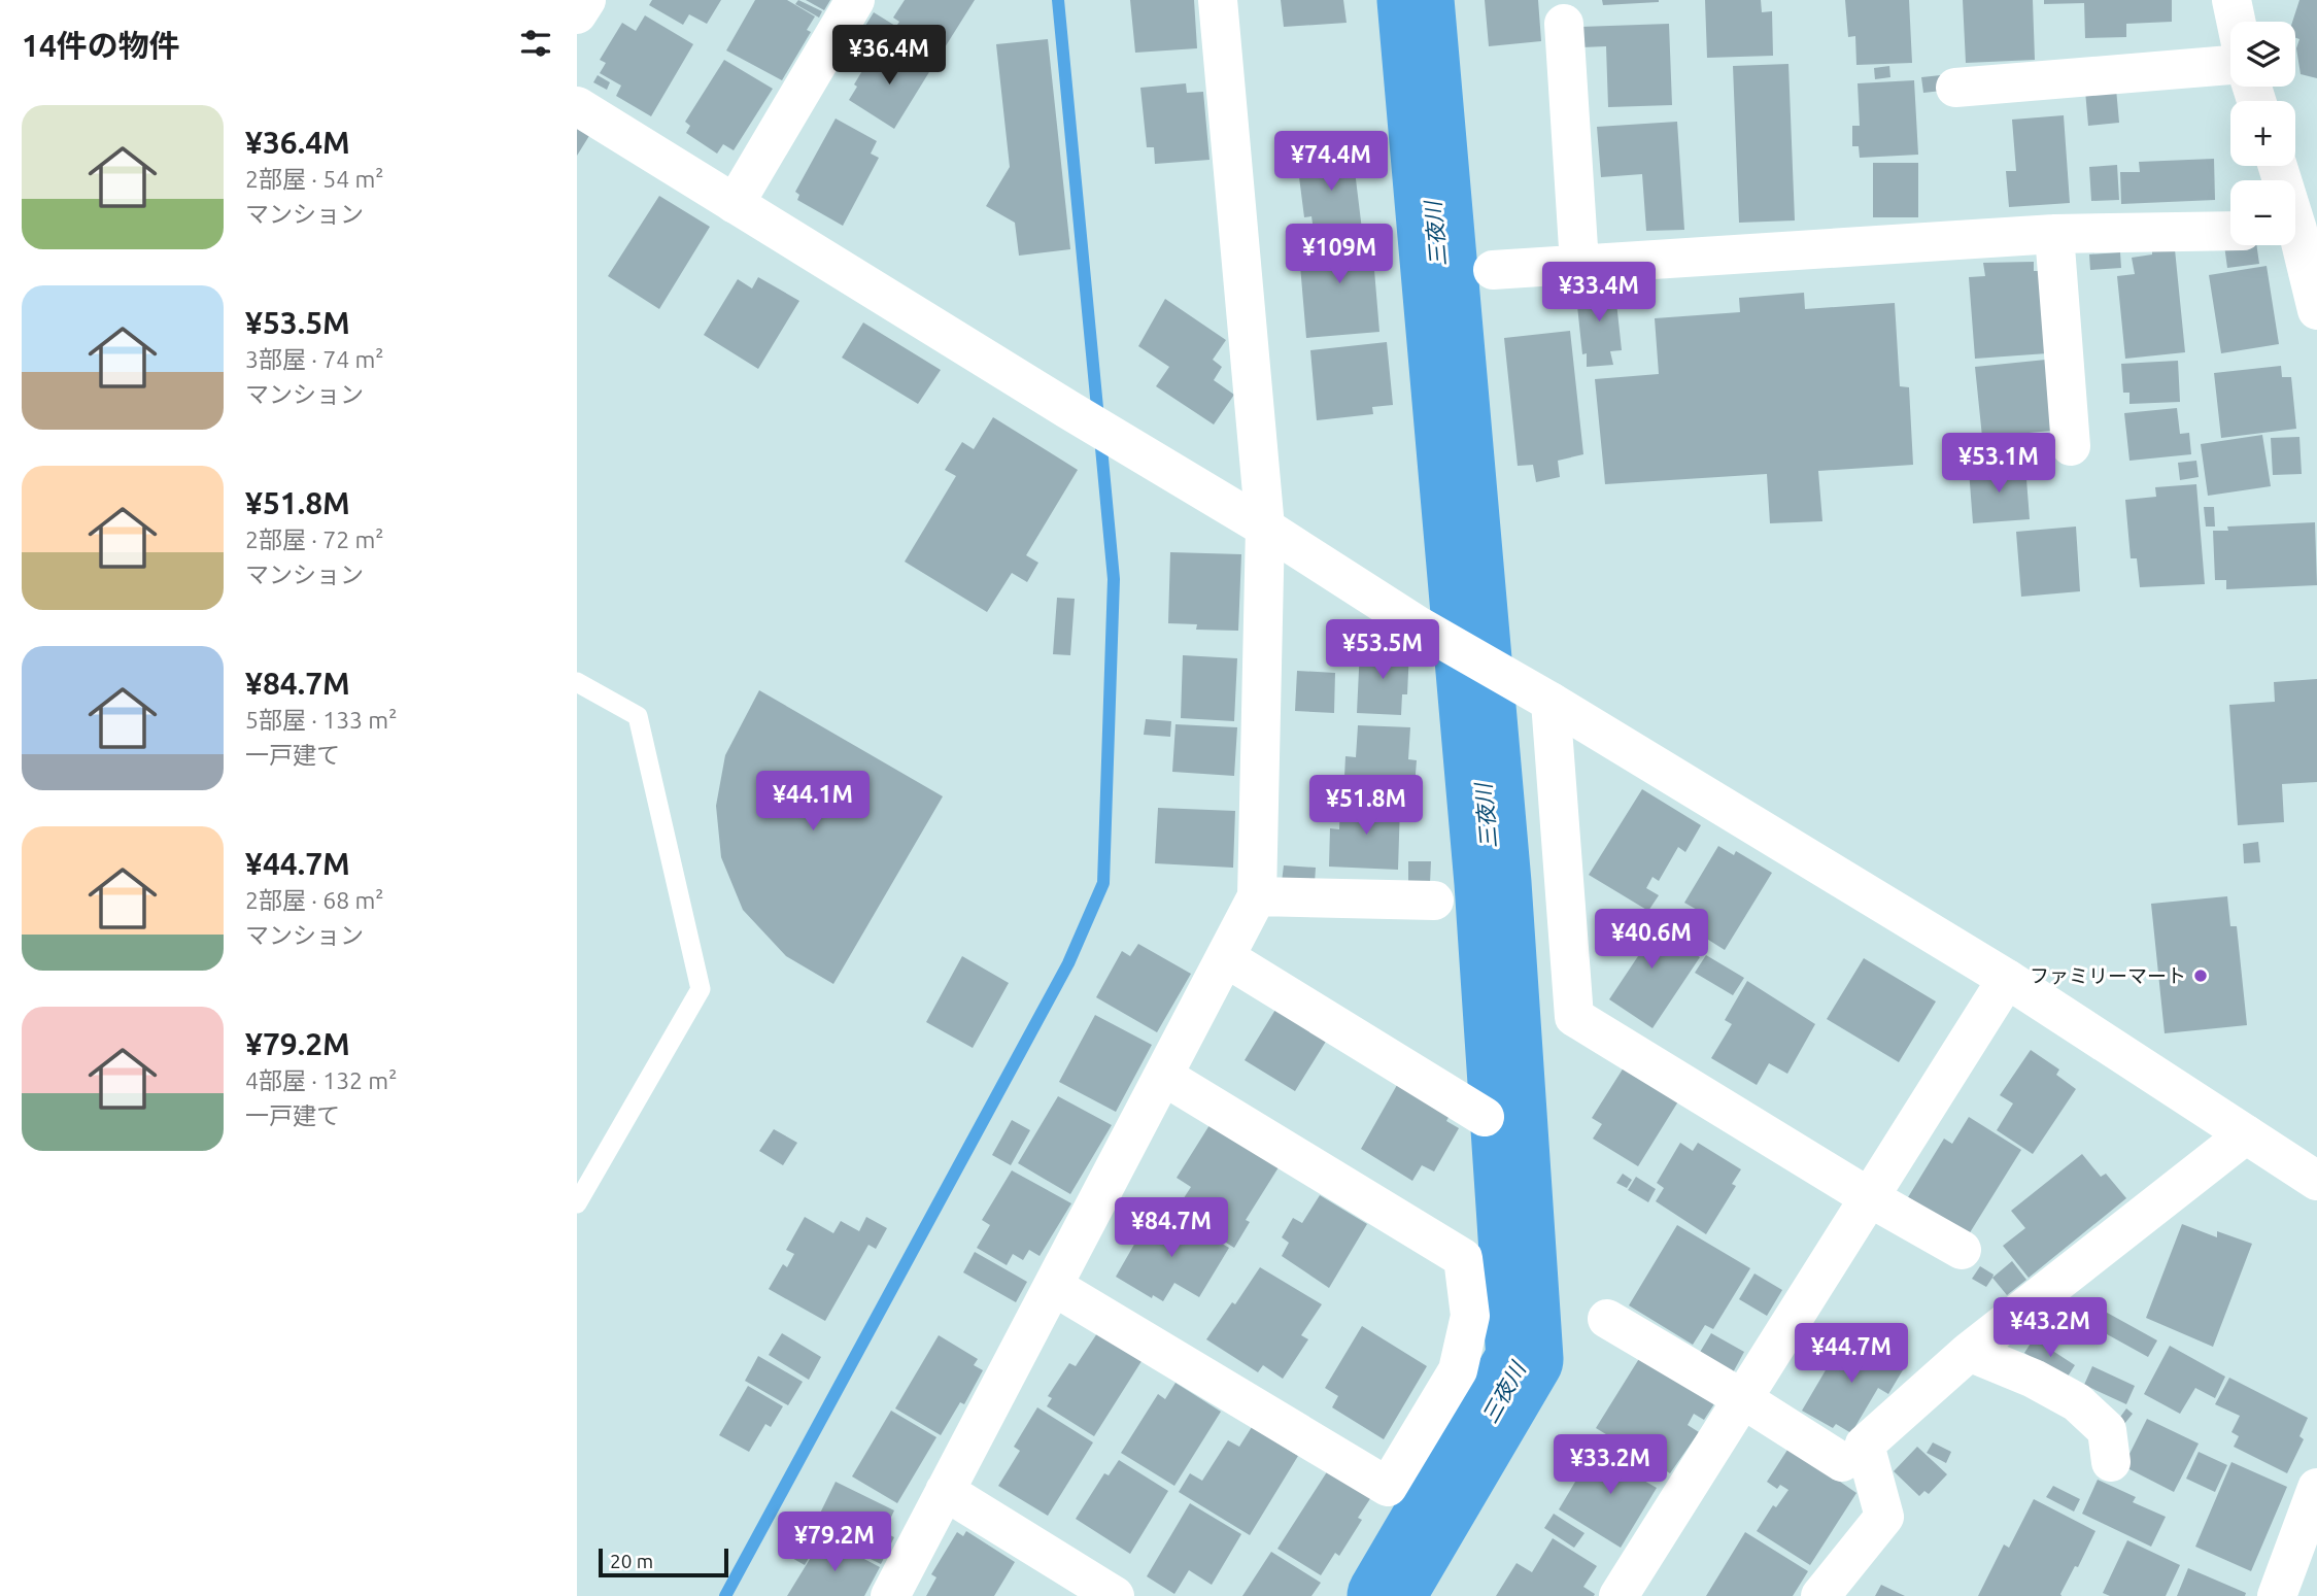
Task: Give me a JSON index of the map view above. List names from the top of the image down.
{
  "water": ["三夜川"],
  "places": ["ファミリーマート"],
  "scale_bar": "20 m",
  "page": {
    "heading": "14件の物件",
    "map_buttons": ["+", "−"],
    "price": [
      "¥36.4M",
      "¥74.4M",
      "¥109M",
      "¥33.4M",
      "¥53.1M",
      "¥53.5M",
      "¥44.1M",
      "¥51.8M",
      "¥40.6M",
      "¥84.7M",
      "¥43.2M",
      "¥44.7M",
      "¥33.2M",
      "¥79.2M"
    ],
    "list": [
      {
        "name": "¥36.4M",
        "note": "2部屋 · 54 m² · マンション"
      },
      {
        "name": "¥53.5M",
        "note": "3部屋 · 74 m² · マンション"
      },
      {
        "name": "¥51.8M",
        "note": "2部屋 · 72 m² · マンション"
      },
      {
        "name": "¥84.7M",
        "note": "5部屋 · 133 m² · 一戸建て"
      },
      {
        "name": "¥44.7M",
        "note": "2部屋 · 68 m² · マンション"
      },
      {
        "name": "¥79.2M",
        "note": "4部屋 · 132 m² · 一戸建て"
      }
    ],
    "scale": "20 m"
  }
}
